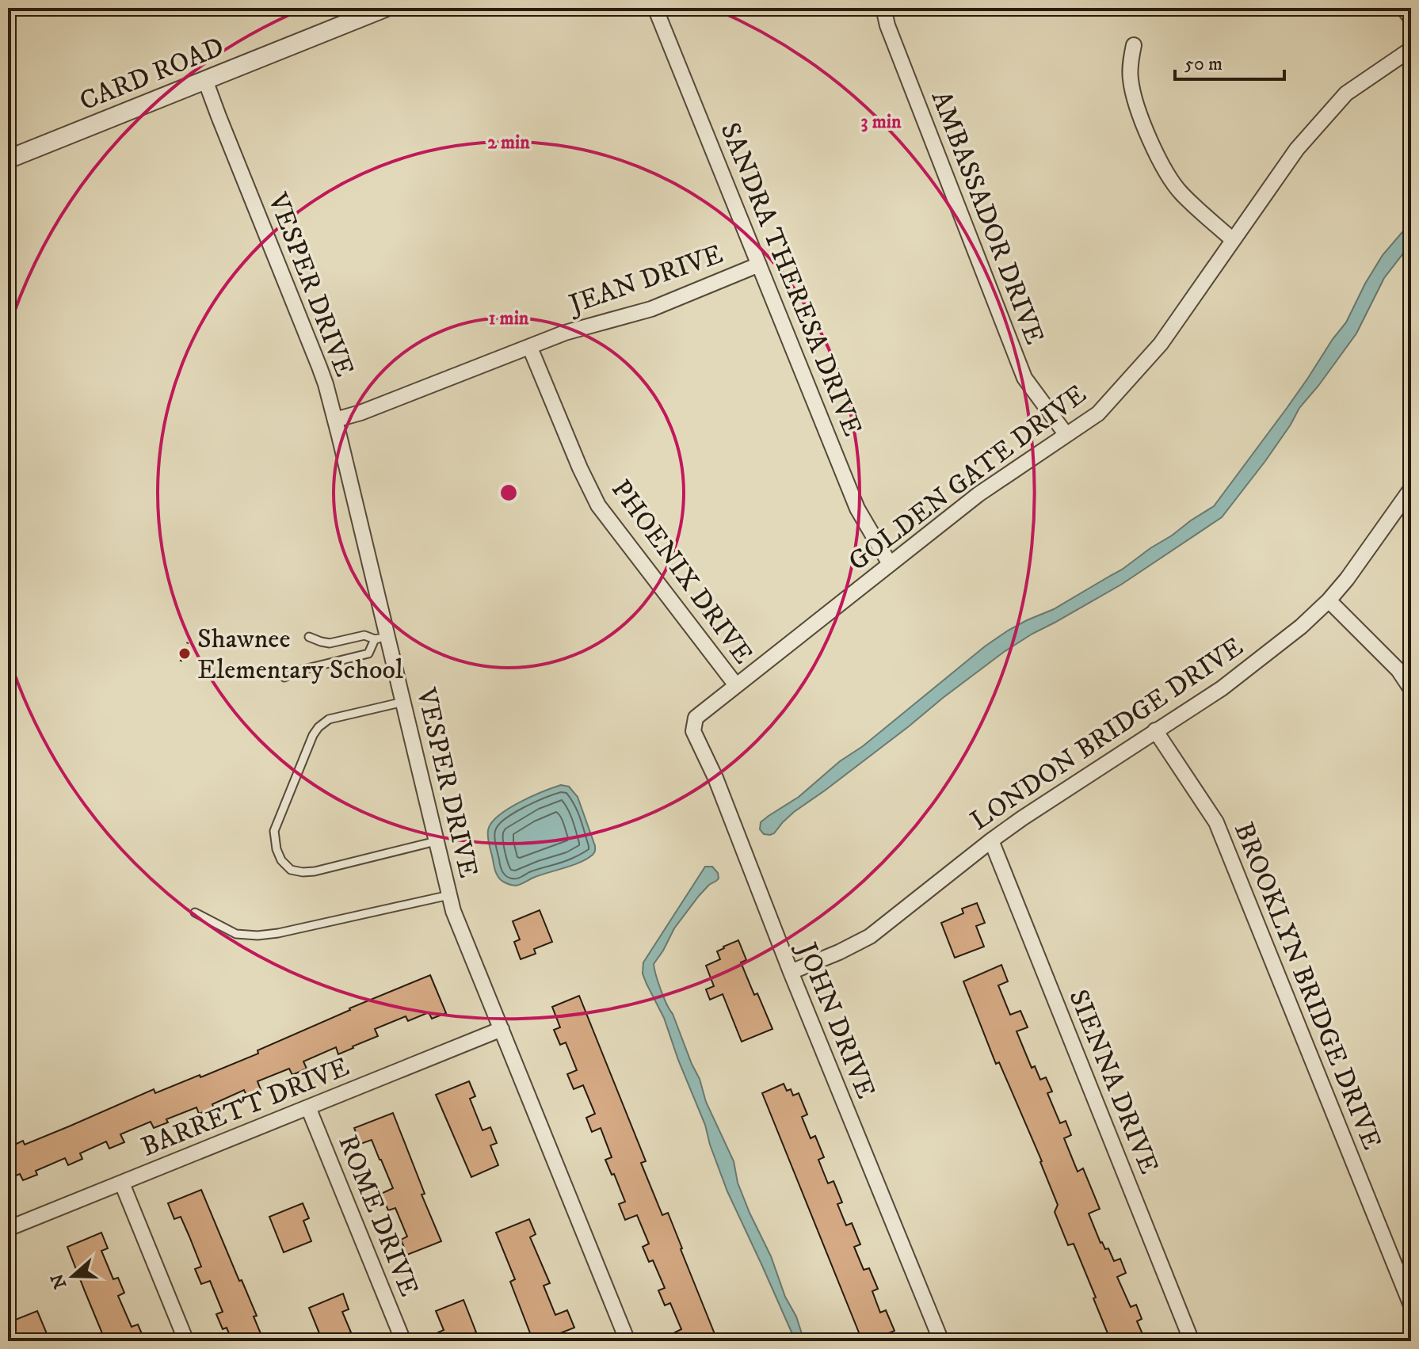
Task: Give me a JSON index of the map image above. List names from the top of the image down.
{
  "streets": {
    "street": [
      "CARD ROAD",
      "AMBASSADOR DRIVE",
      "JEAN DRIVE",
      "SANDRA THERESA DRIVE",
      "VESPER DRIVE",
      "GOLDEN GATE DRIVE",
      "PHOENIX DRIVE",
      "LONDON BRIDGE DRIVE",
      "BROOKLYN BRIDGE DRIVE",
      "JOHN DRIVE",
      "SIENNA DRIVE",
      "BARRETT DRIVE",
      "ROME DRIVE"
    ]
  },
  "crossings": [
    ["CARD ROAD", "VESPER DRIVE"],
    ["AMBASSADOR DRIVE", "GOLDEN GATE DRIVE"],
    ["JEAN DRIVE", "SANDRA THERESA DRIVE"],
    ["JEAN DRIVE", "VESPER DRIVE"],
    ["JEAN DRIVE", "PHOENIX DRIVE"],
    ["SANDRA THERESA DRIVE", "GOLDEN GATE DRIVE"],
    ["VESPER DRIVE", "BARRETT DRIVE"],
    ["GOLDEN GATE DRIVE", "PHOENIX DRIVE"],
    ["GOLDEN GATE DRIVE", "JOHN DRIVE"],
    ["LONDON BRIDGE DRIVE", "BROOKLYN BRIDGE DRIVE"],
    ["LONDON BRIDGE DRIVE", "JOHN DRIVE"],
    ["LONDON BRIDGE DRIVE", "SIENNA DRIVE"],
    ["BARRETT DRIVE", "ROME DRIVE"]
  ],
  "places": ["Shawnee Elementary School"],
  "scale_bar": "50 m",
  "north": "left",
  "rings": ["3 min", "2 min", "1 min"]
}
